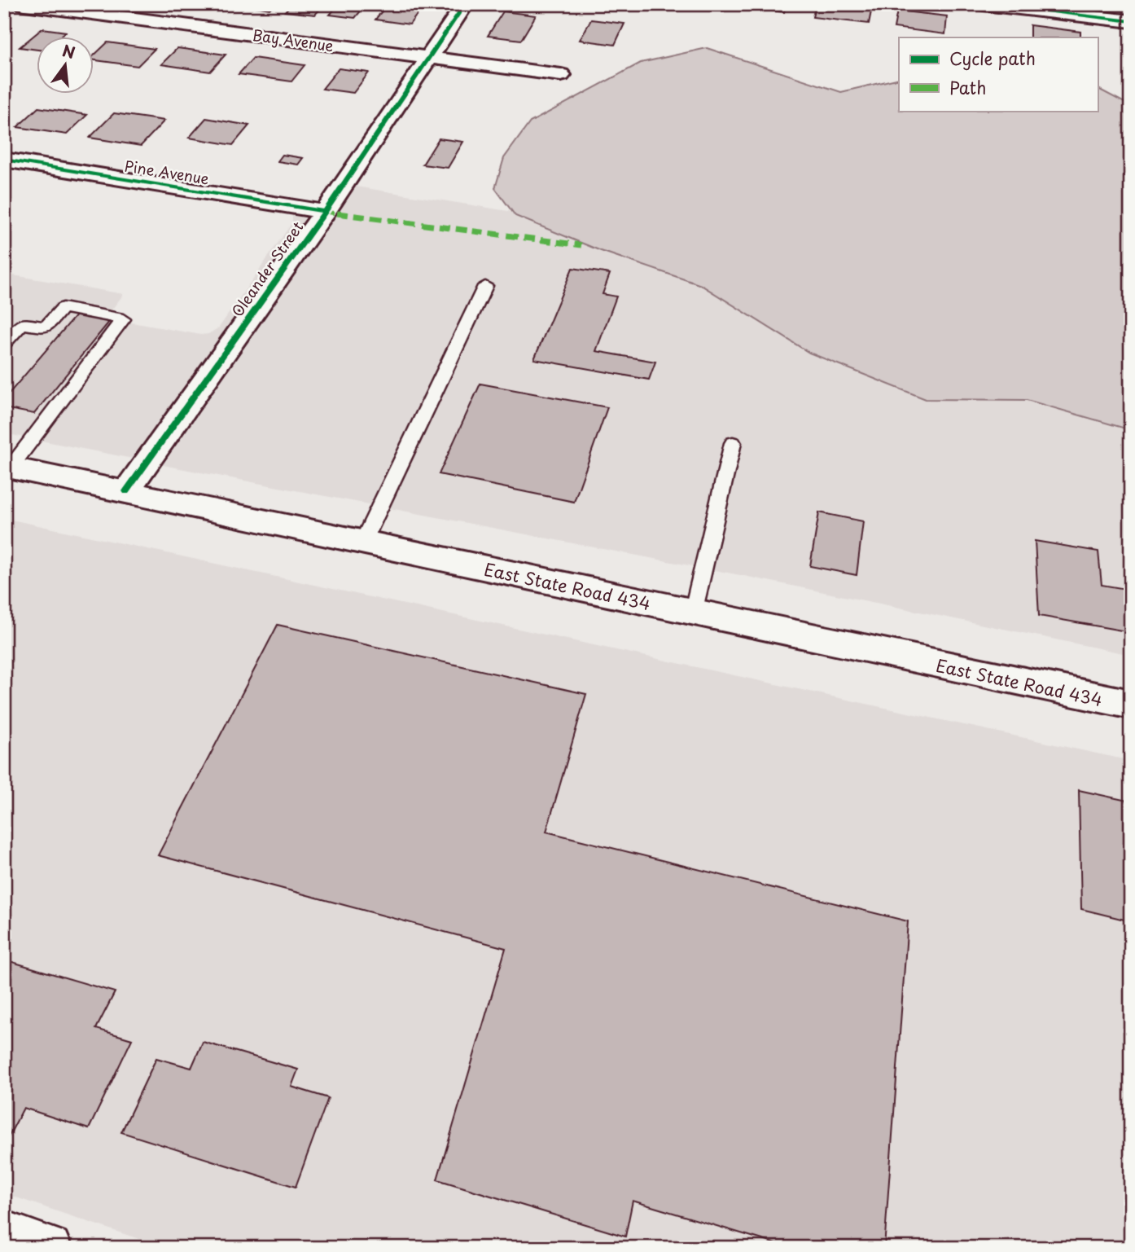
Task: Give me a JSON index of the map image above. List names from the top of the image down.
{
  "streets": {
    "street": [
      "Bay Avenue",
      "Pine Avenue",
      "Oleander Street",
      "East State Road 434"
    ]
  },
  "crossings": [
    ["Bay Avenue", "Oleander Street"],
    ["Pine Avenue", "Oleander Street"],
    ["Oleander Street", "East State Road 434"]
  ],
  "legend": ["Cycle path", "Path"],
  "north": "top"
}
